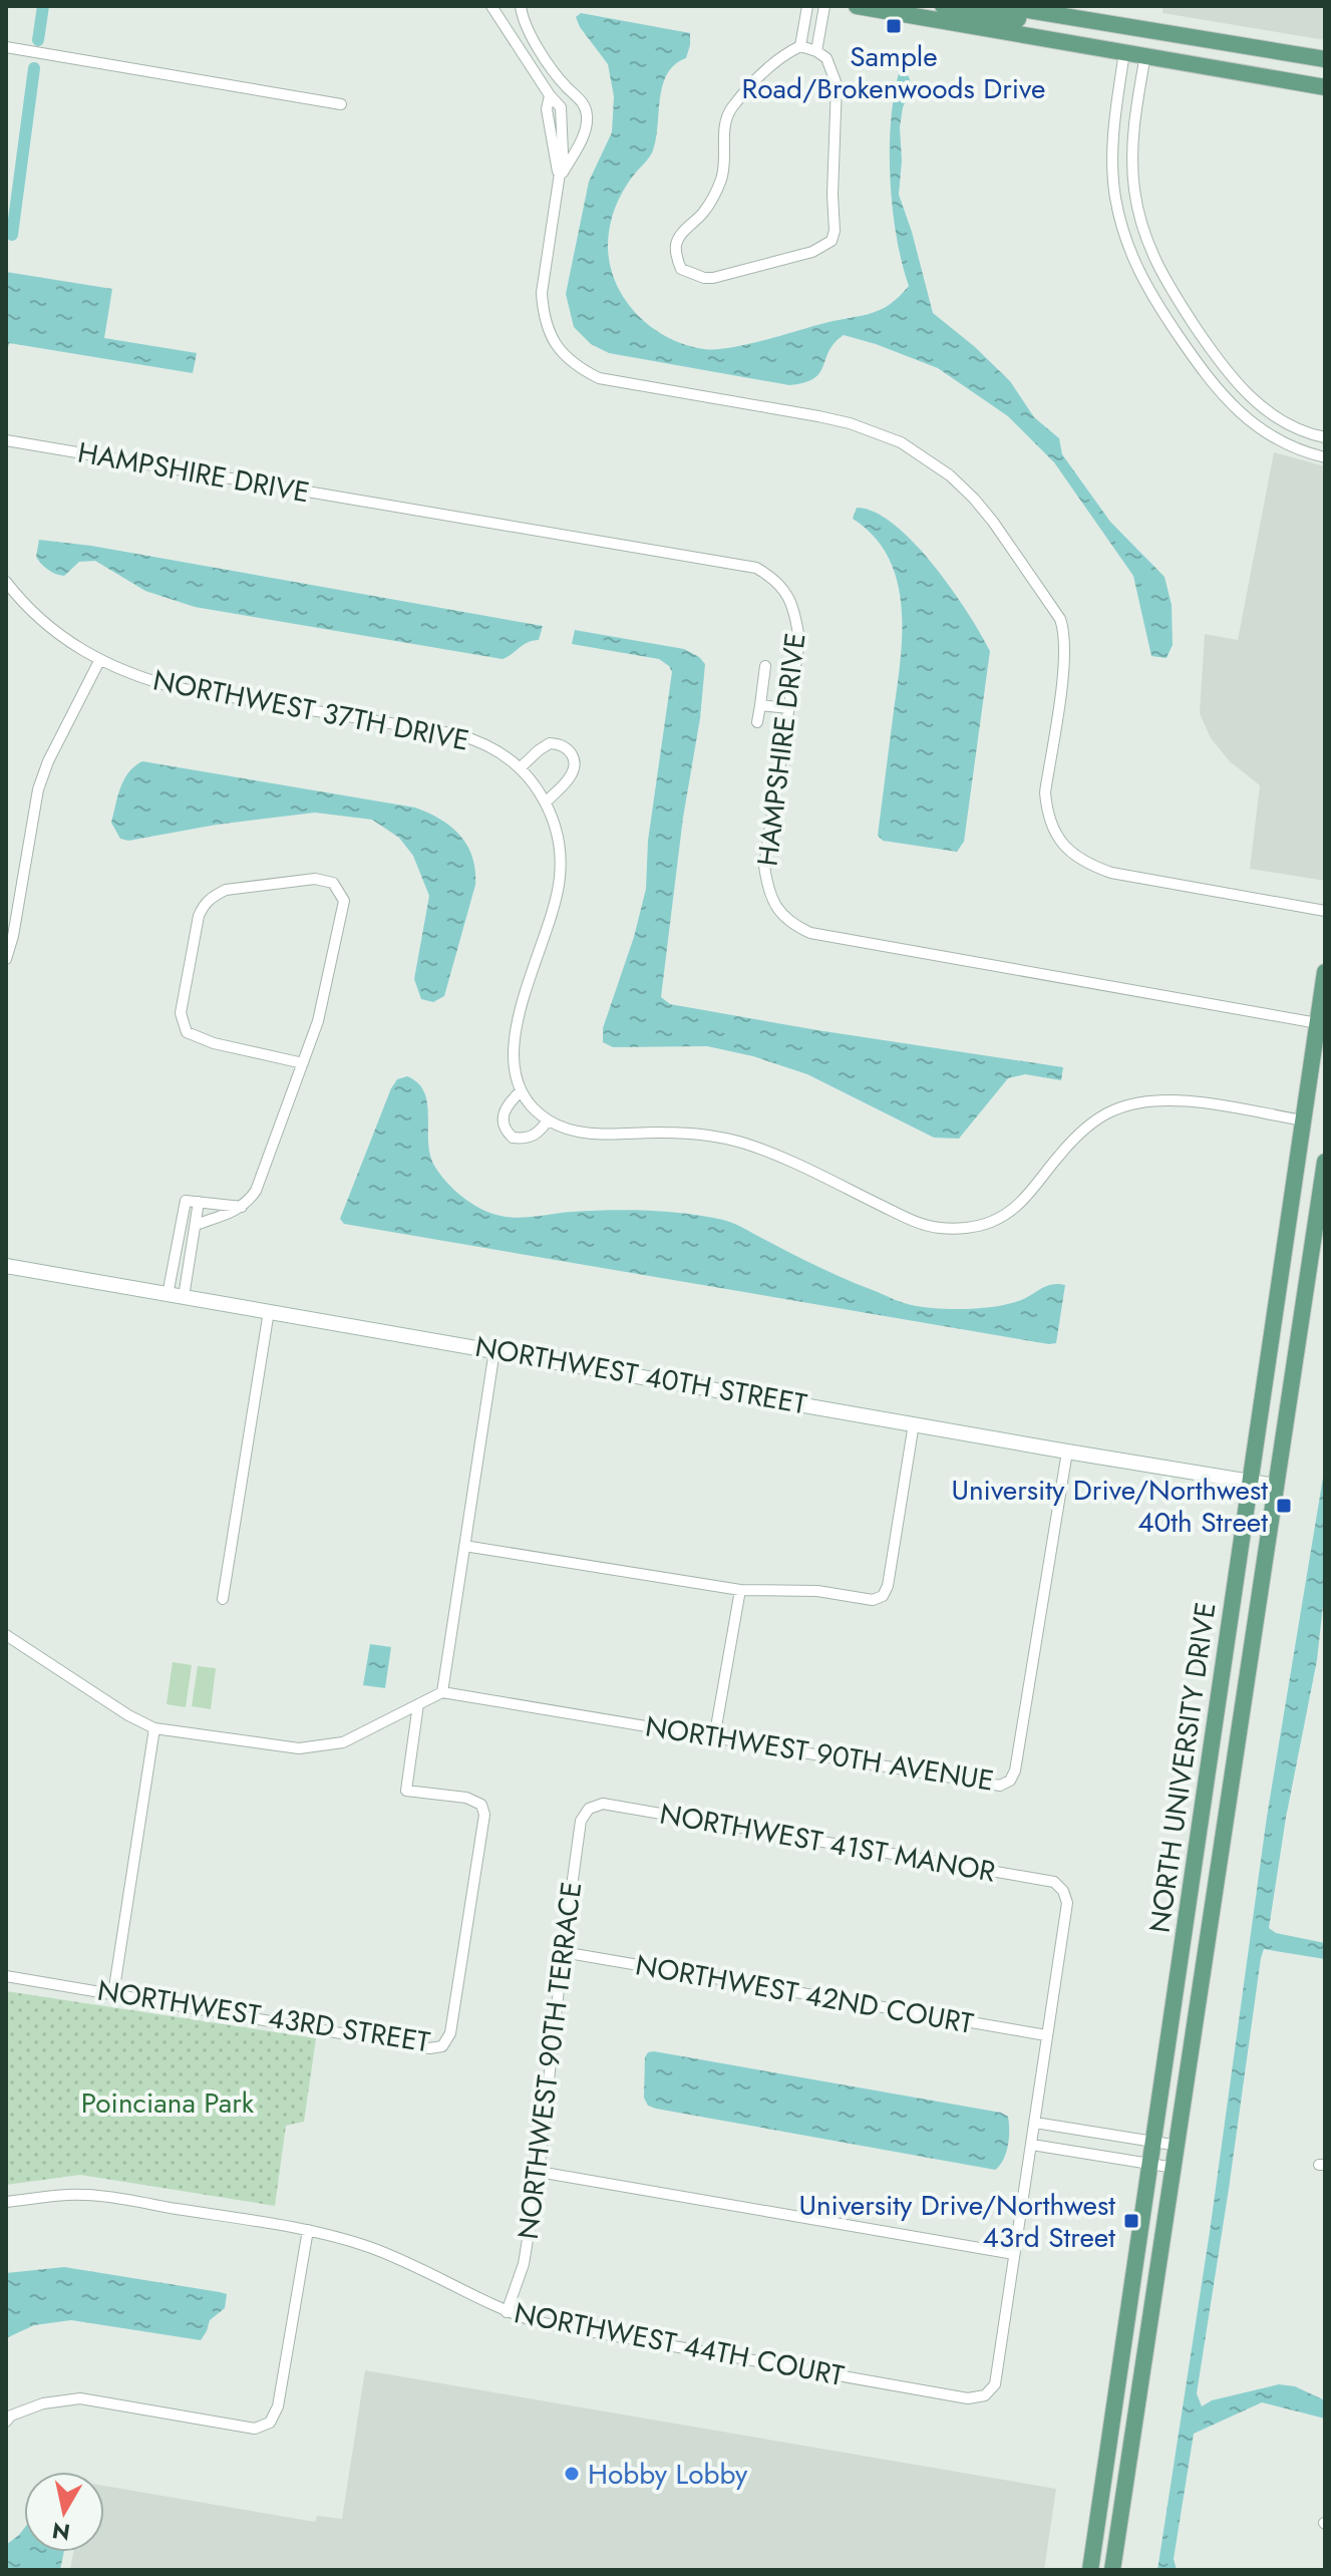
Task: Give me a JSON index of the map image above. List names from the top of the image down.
{
  "streets": {
    "main road": ["NORTH UNIVERSITY DRIVE"],
    "street": [
      "HAMPSHIRE DRIVE",
      "NORTHWEST 37TH DRIVE",
      "NORTHWEST 40TH STREET",
      "NORTHWEST 90TH AVENUE",
      "NORTHWEST 41ST MANOR",
      "NORTHWEST 42ND COURT",
      "NORTHWEST 43RD STREET",
      "NORTHWEST 90TH TERRACE",
      "NORTHWEST 44TH COURT"
    ]
  },
  "crossings": [
    ["HAMPSHIRE DRIVE", "NORTH UNIVERSITY DRIVE"],
    ["NORTHWEST 40TH STREET", "NORTHWEST 90TH AVENUE"],
    ["NORTHWEST 40TH STREET", "NORTH UNIVERSITY DRIVE"],
    ["NORTHWEST 41ST MANOR", "NORTHWEST 42ND COURT"],
    ["NORTHWEST 41ST MANOR", "NORTHWEST 90TH TERRACE"],
    ["NORTHWEST 42ND COURT", "NORTHWEST 90TH TERRACE"],
    ["NORTHWEST 90TH TERRACE", "NORTHWEST 44TH COURT"]
  ],
  "parks": ["Poinciana Park"],
  "places": {
    "transit": ["Sample Road/Brokenwoods Drive", "University Drive/Northwest 40th Street", "University Drive/Northwest 43rd Street"],
    "other": ["Hobby Lobby"]
  },
  "north": "bottom"
}
